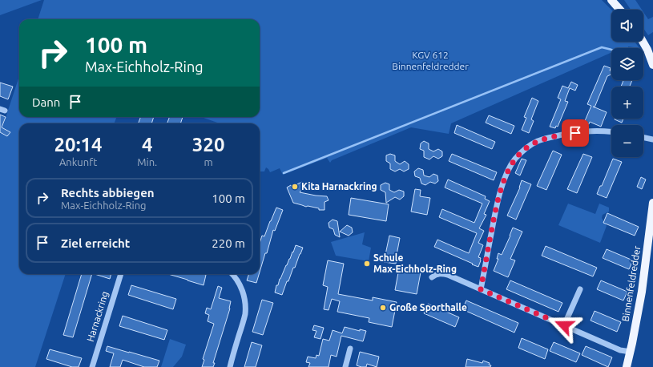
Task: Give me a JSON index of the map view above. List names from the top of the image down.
{
  "streets": {
    "main road": ["Binnenfeldredder"],
    "street": ["Harnackring"]
  },
  "parks": ["KGV 612 Binnenfeldredder"],
  "places": ["Kita Harnackring", "Schule Max-Eichholz-Ring", "Große Sporthalle"],
  "page": {
    "map_buttons": ["+", "−"],
    "turn": ["100 m", "Max-Eichholz-Ring"],
    "then": "Dann",
    "eta": [
      "20:14",
      "Ankunft",
      "4",
      "Min.",
      "320",
      "m"
    ],
    "list": [
      {
        "name": "Rechts abbiegen",
        "note": "Max-Eichholz-Ring",
        "value": "100 m"
      },
      {
        "name": "Ziel erreicht",
        "value": "220 m"
      }
    ]
  }
}
